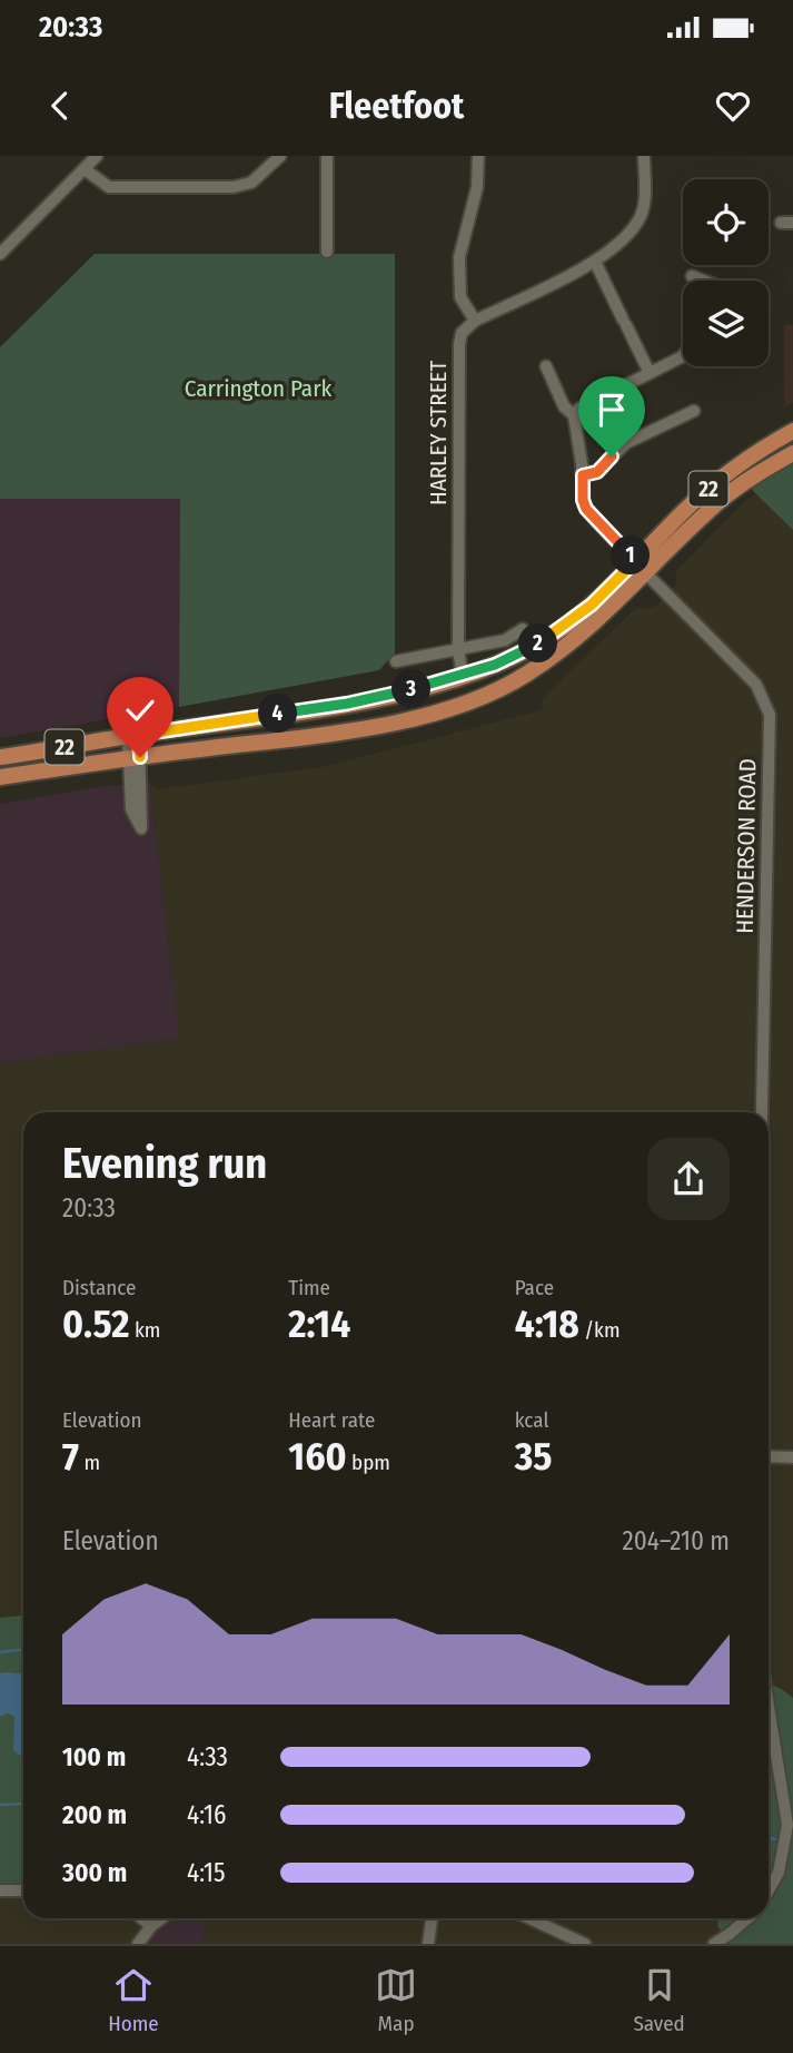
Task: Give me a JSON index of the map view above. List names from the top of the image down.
{
  "streets": {
    "main road": ["22"],
    "street": ["HARLEY STREET", "HENDERSON ROAD"]
  },
  "crossings": [
    ["HARLEY STREET", "22"],
    ["22", "HENDERSON ROAD"]
  ],
  "parks": ["Carrington Park"],
  "page": {
    "status": "20:33",
    "header": "Fleetfoot",
    "pins": [
      "1",
      "2",
      "3",
      "4"
    ],
    "heading": ["Evening run", "20:33"],
    "stats": [
      ["Distance", "0.52 km"],
      ["Time", "2:14"],
      ["Pace", "4:18 /km"],
      ["Elevation", "7 m"],
      ["Heart rate", "160 bpm"],
      ["kcal", "35"]
    ],
    "chart": ["Elevation", "204–210 m"],
    "list": [
      {
        "name": "100 m",
        "note": "4:33"
      },
      {
        "name": "200 m",
        "note": "4:16"
      },
      {
        "name": "300 m",
        "note": "4:15"
      }
    ],
    "tabs": ["Home", "Map", "Saved"]
  }
}
